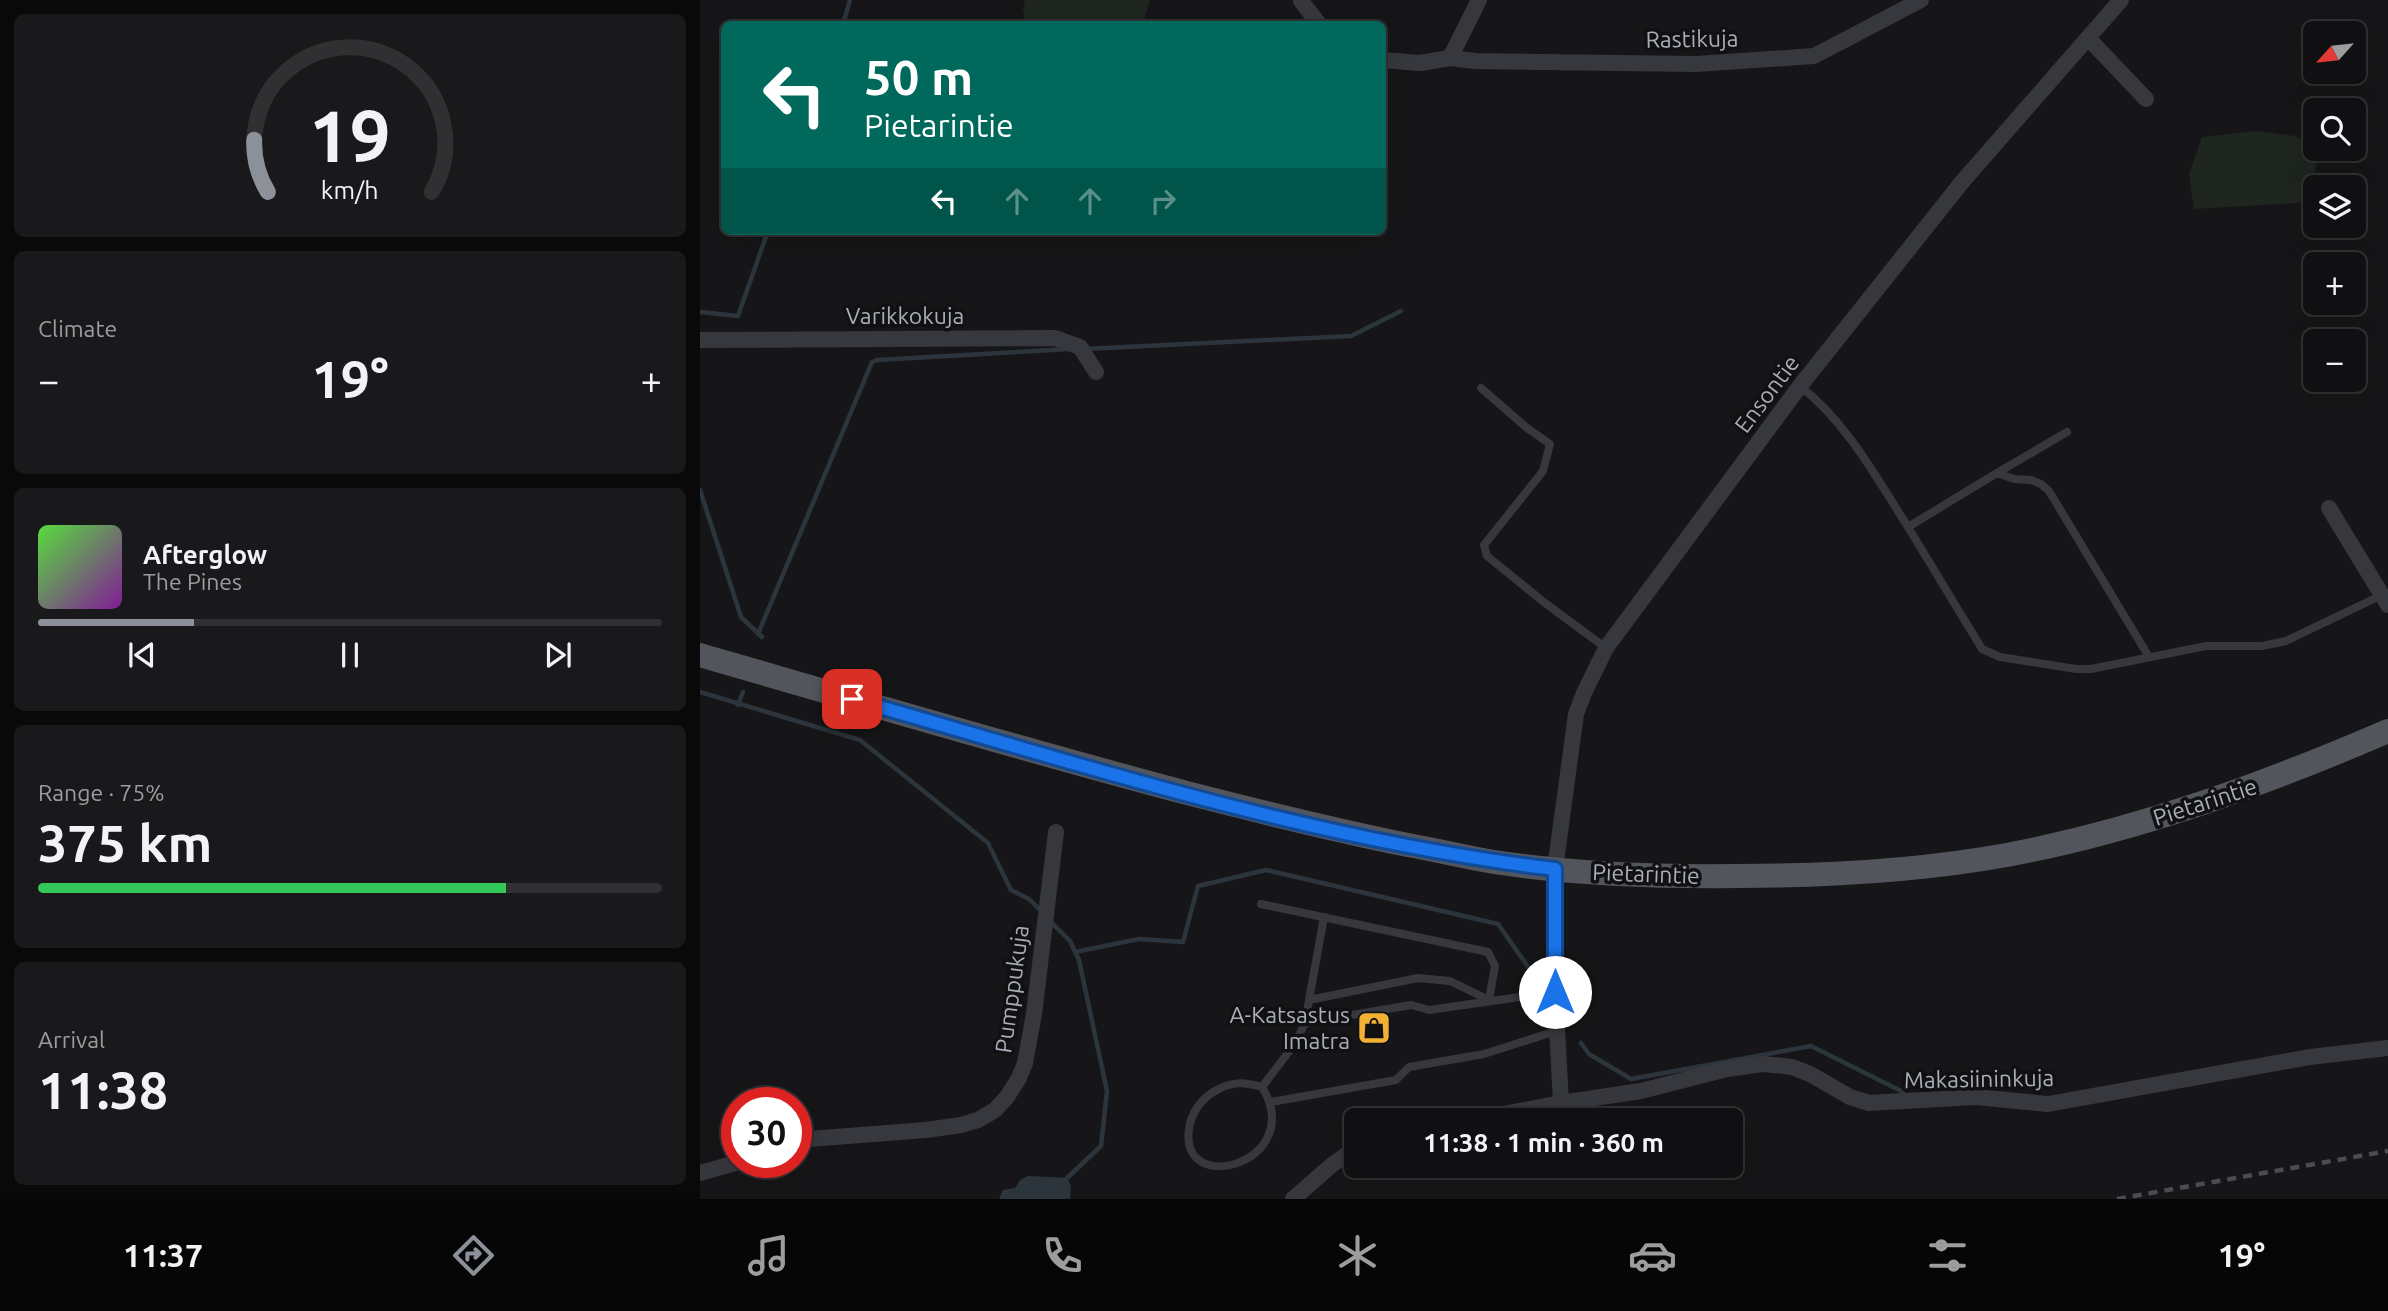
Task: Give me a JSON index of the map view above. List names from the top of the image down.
{
  "streets": {
    "main road": ["Pietarintie"],
    "street": [
      "Rastikuja",
      "Varikkokuja",
      "Ensontie",
      "Pumppukuja",
      "Makasiininkuja"
    ]
  },
  "crossings": [
    ["Ensontie", "Pietarintie"]
  ],
  "places": {
    "shop": ["A-Katsastus Imatra"]
  },
  "north": "bottom left",
  "page": {
    "map_buttons": ["+", "−"],
    "turn": ["50 m", "Pietarintie"],
    "tile": [
      "Climate",
      ["Range · 75%", "375 km"],
      ["Arrival", "11:38"]
    ],
    "heat": ["−", "19°", "+"],
    "song": ["Afterglow", "The Pines"],
    "limit": "30",
    "trip": "11:38 · 1 min · 360 m",
    "tabs": ["11:37", "19°"],
    "gauge": ["19", "km/h"]
  }
}
